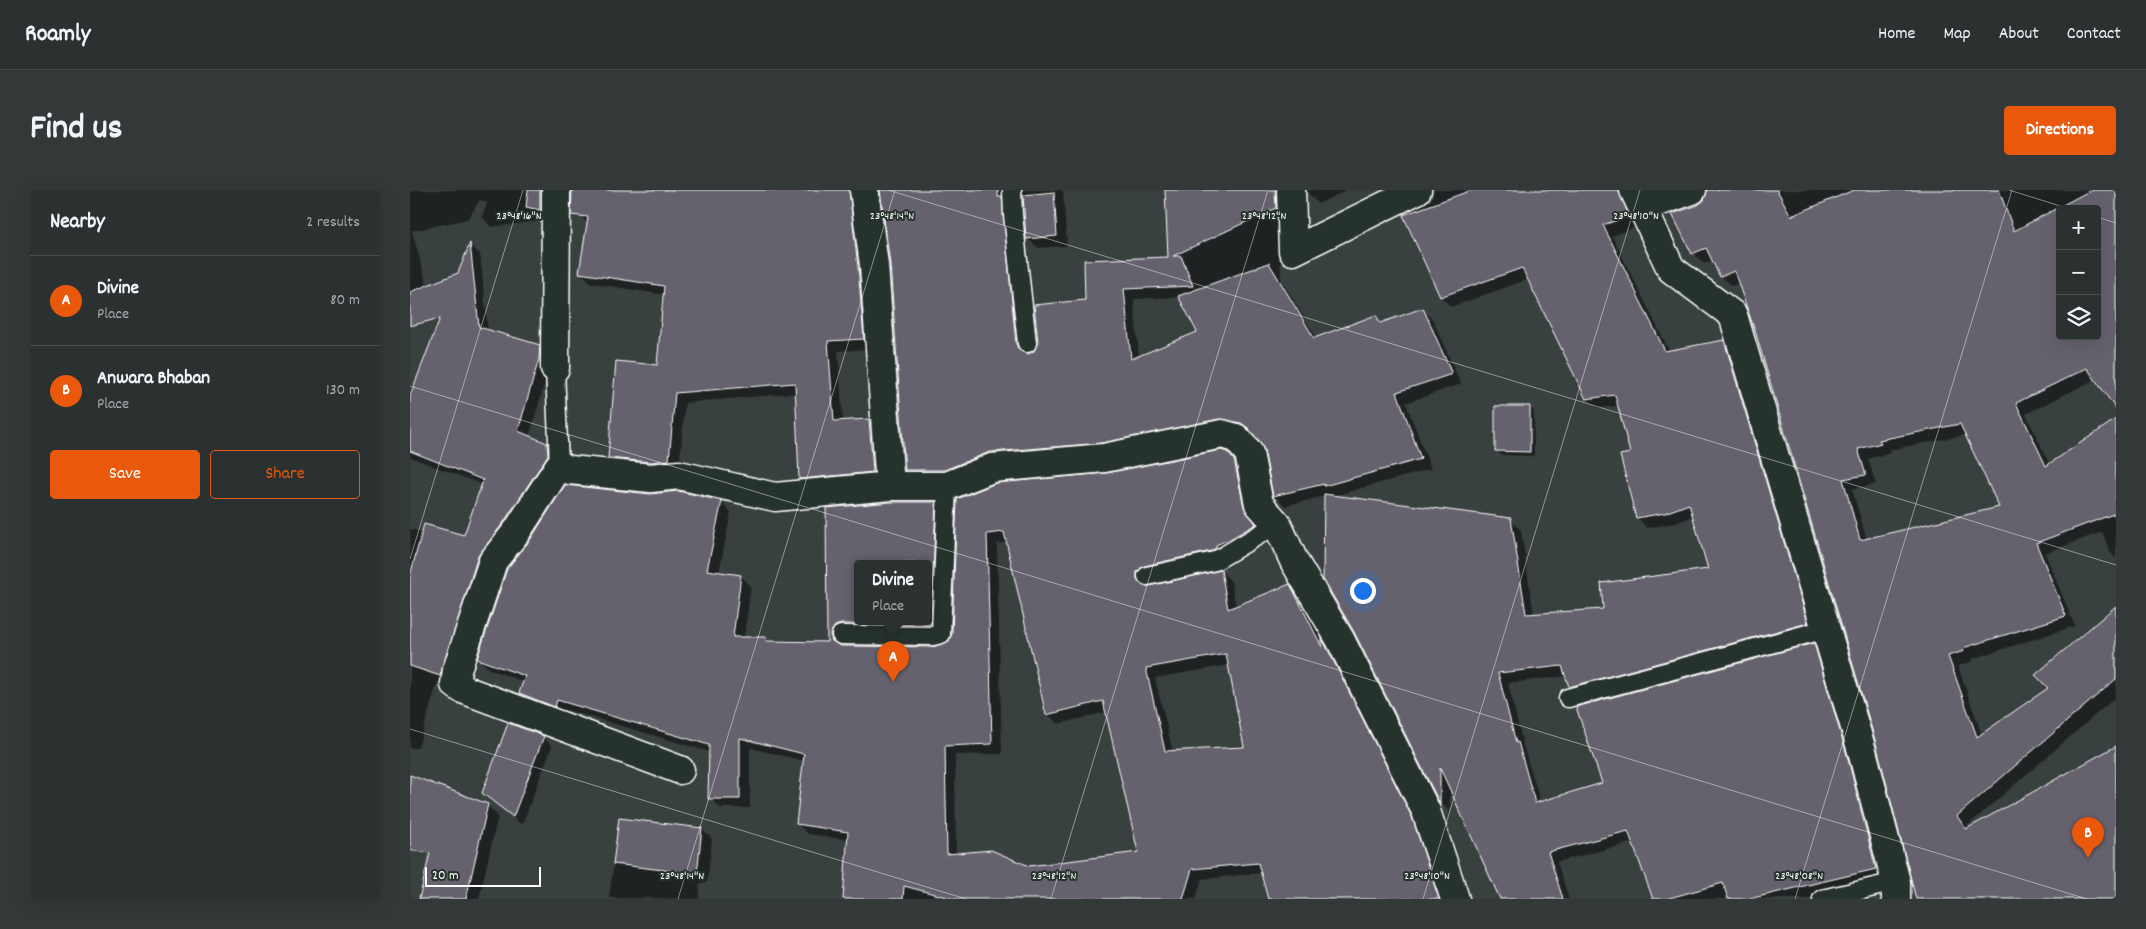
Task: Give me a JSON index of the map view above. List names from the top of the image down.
{
  "scale_bar": "20 m",
  "page": {
    "header": "Roamly",
    "nav": [
      "Home",
      "Map",
      "About",
      "Contact"
    ],
    "title": "Find us",
    "buttons": [
      "Directions",
      ["Save", "Share"]
    ],
    "heading": ["Nearby", "2 results"],
    "map_buttons": ["+", "−"],
    "list": [
      {
        "mark": "A",
        "name": "Divine",
        "note": "Place",
        "value": "80 m"
      },
      {
        "mark": "B",
        "name": "Anwara Bhaban",
        "note": "Place",
        "value": "130 m"
      }
    ],
    "popup": ["Divine", "Place"],
    "pins": ["A", "B"],
    "scale": "20 m"
  },
  "coordinates": [
    "23°48'16\"N",
    "23°48'14\"N",
    "23°48'12\"N",
    "23°48'10\"N",
    "23°48'08\"N"
  ]
}
